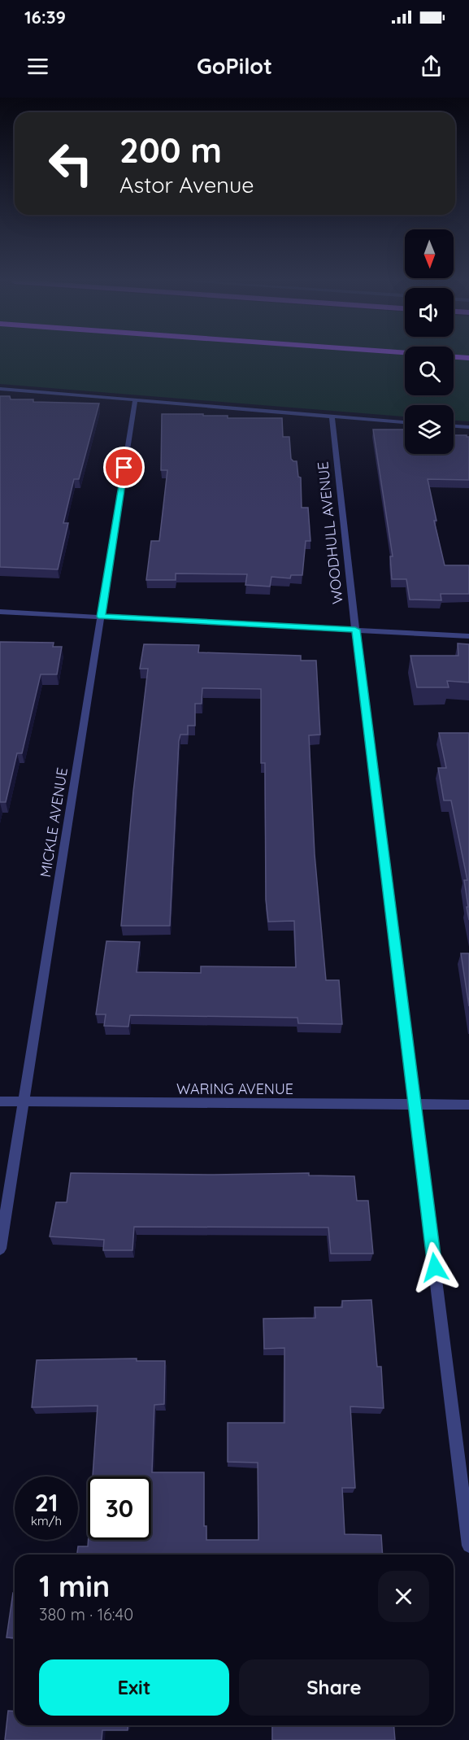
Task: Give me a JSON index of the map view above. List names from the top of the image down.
{
  "streets": {
    "street": ["WOODHULL AVENUE", "MICKLE AVENUE", "WARING AVENUE"]
  },
  "crossings": [
    ["WOODHULL AVENUE", "WARING AVENUE"],
    ["MICKLE AVENUE", "WARING AVENUE"]
  ],
  "north": "bottom",
  "page": {
    "status": "16:39",
    "header": "GoPilot",
    "turn": ["200 m", "Astor Avenue"],
    "speed": "21 km/h",
    "limit": "30",
    "heading": ["1 min", "380 m · 16:40"],
    "buttons": ["Exit", "Share"]
  }
}
